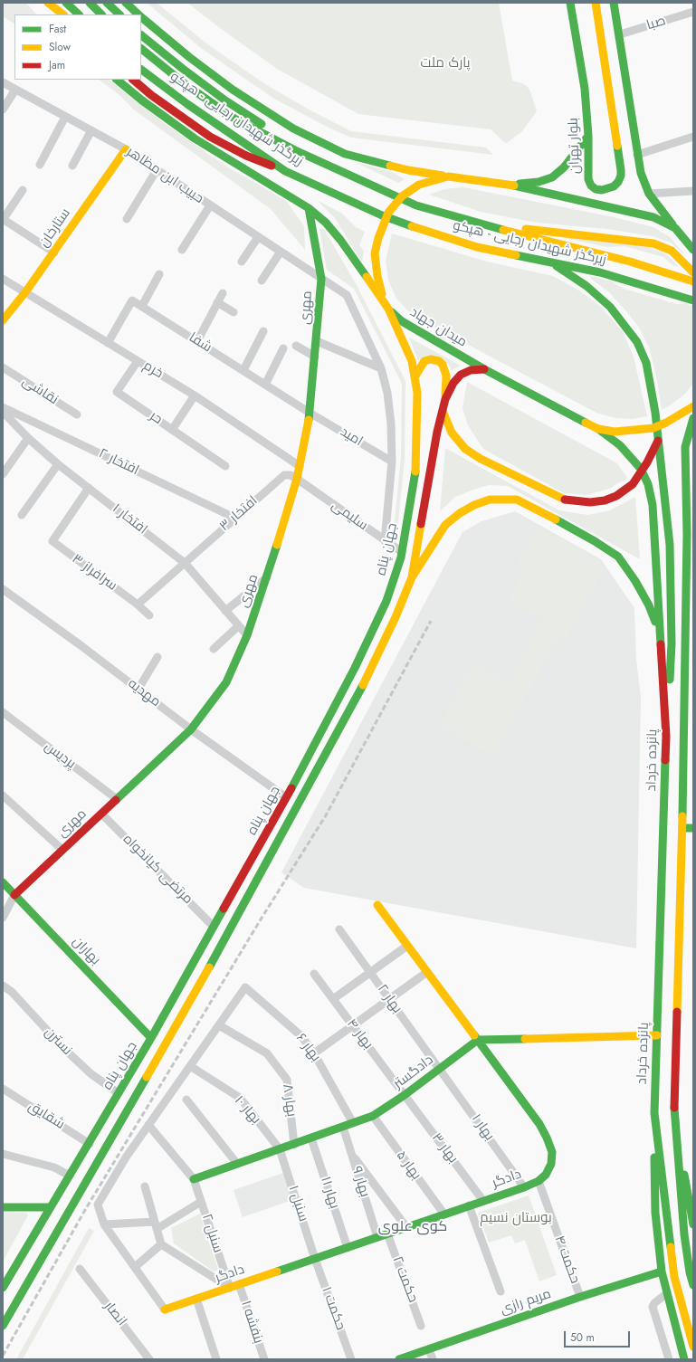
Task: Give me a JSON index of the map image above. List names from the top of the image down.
{
  "streets": {
    "main road": [
      "زیرگذر شهیدان رجایی - هپکو",
      "بلوار تهران",
      "ستارخان",
      "مهری",
      "میدان جهاد",
      "جهان پناه",
      "پانزده خرداد",
      "بهاران",
      "دادگستر",
      "دادگر",
      "مریم رازی"
    ],
    "street": [
      "صبا",
      "حبیب ابن مظاهر",
      "شفا",
      "خرم",
      "نقاشی",
      "حر",
      "امید",
      "افتخار ۲",
      "افتخار ۳",
      "سلیمی",
      "افتخار ۱",
      "سرافراز ۳",
      "مهدیه",
      "پردیس",
      "مرتضی کیانخواه",
      "بهار ۲",
      "بهار ۴",
      "نسترن",
      "بهار ۶",
      "بهار ۸",
      "بهار ۱۰",
      "شقایق",
      "بهار ۱",
      "بهار ۳",
      "بهار ۵",
      "بهار ۹",
      "بهار ۱۱",
      "سنبل ۱",
      "سنبل ۲",
      "حکمت ۴",
      "حکمت ۲",
      "حکمت ۱",
      "انصار",
      "بنفشه ۱"
    ]
  },
  "crossings": [
    ["حبیب ابن مظاهر", "ستارخان"],
    ["حبیب ابن مظاهر", "مهری"],
    ["حبیب ابن مظاهر", "امید"],
    ["حبیب ابن مظاهر", "سلیمی"],
    ["ستارخان", "خرم"],
    ["مهری", "شفا"],
    ["مهری", "خرم"],
    ["مهری", "امید"],
    ["مهری", "افتخار ۳"],
    ["مهری", "سلیمی"],
    ["مهری", "افتخار ۱"],
    ["مهری", "مهدیه"],
    ["مهری", "پردیس"],
    ["مهری", "مرتضی کیانخواه"],
    ["مهری", "بهاران"],
    ["میدان جهاد", "جهان پناه"],
    ["میدان جهاد", "پانزده خرداد"],
    ["شفا", "امید"],
    ["خرم", "حر"],
    ["افتخار ۲", "افتخار ۳"],
    ["افتخار ۳", "سلیمی"],
    ["افتخار ۳", "افتخار ۱"],
    ["سلیمی", "جهان پناه"],
    ["افتخار ۱", "سرافراز ۳"],
    ["جهان پناه", "مهدیه"],
    ["جهان پناه", "مرتضی کیانخواه"],
    ["جهان پناه", "بهاران"],
    ["جهان پناه", "نسترن"],
    ["جهان پناه", "شقایق"],
    ["پانزده خرداد", "مریم رازی"],
    ["بهار ۲", "دادگستر"],
    ["بهار ۲", "بهار ۱"],
    ["بهار ۴", "دادگستر"],
    ["بهار ۴", "بهار ۳"],
    ["بهار ۶", "دادگستر"],
    ["بهار ۶", "بهار ۸"],
    ["دادگستر", "بهار ۸"],
    ["دادگستر", "بهار ۱۰"],
    ["دادگستر", "بهار ۱"],
    ["دادگستر", "بهار ۳"],
    ["دادگستر", "بهار ۵"],
    ["دادگستر", "دادگر"],
    ["دادگستر", "بهار ۹"],
    ["دادگستر", "بهار ۱۱"],
    ["دادگستر", "سنبل ۱"],
    ["دادگستر", "سنبل ۲"],
    ["بهار ۱۰", "سنبل ۱"],
    ["بهار ۱", "دادگر"],
    ["بهار ۳", "دادگر"],
    ["بهار ۵", "دادگر"],
    ["دادگر", "بهار ۹"],
    ["دادگر", "بهار ۱۱"],
    ["دادگر", "سنبل ۱"],
    ["دادگر", "سنبل ۲"],
    ["دادگر", "حکمت ۴"],
    ["دادگر", "حکمت ۲"],
    ["دادگر", "حکمت ۱"],
    ["دادگر", "بنفشه ۱"],
    ["سنبل ۱", "حکمت ۱"],
    ["حکمت ۴", "مریم رازی"]
  ],
  "districts": ["کوی علوی"],
  "parks": ["پارک ملت", "بوستان نسیم"],
  "legend": ["Fast", "Slow", "Jam"],
  "scale_bar": "50 m"
}
